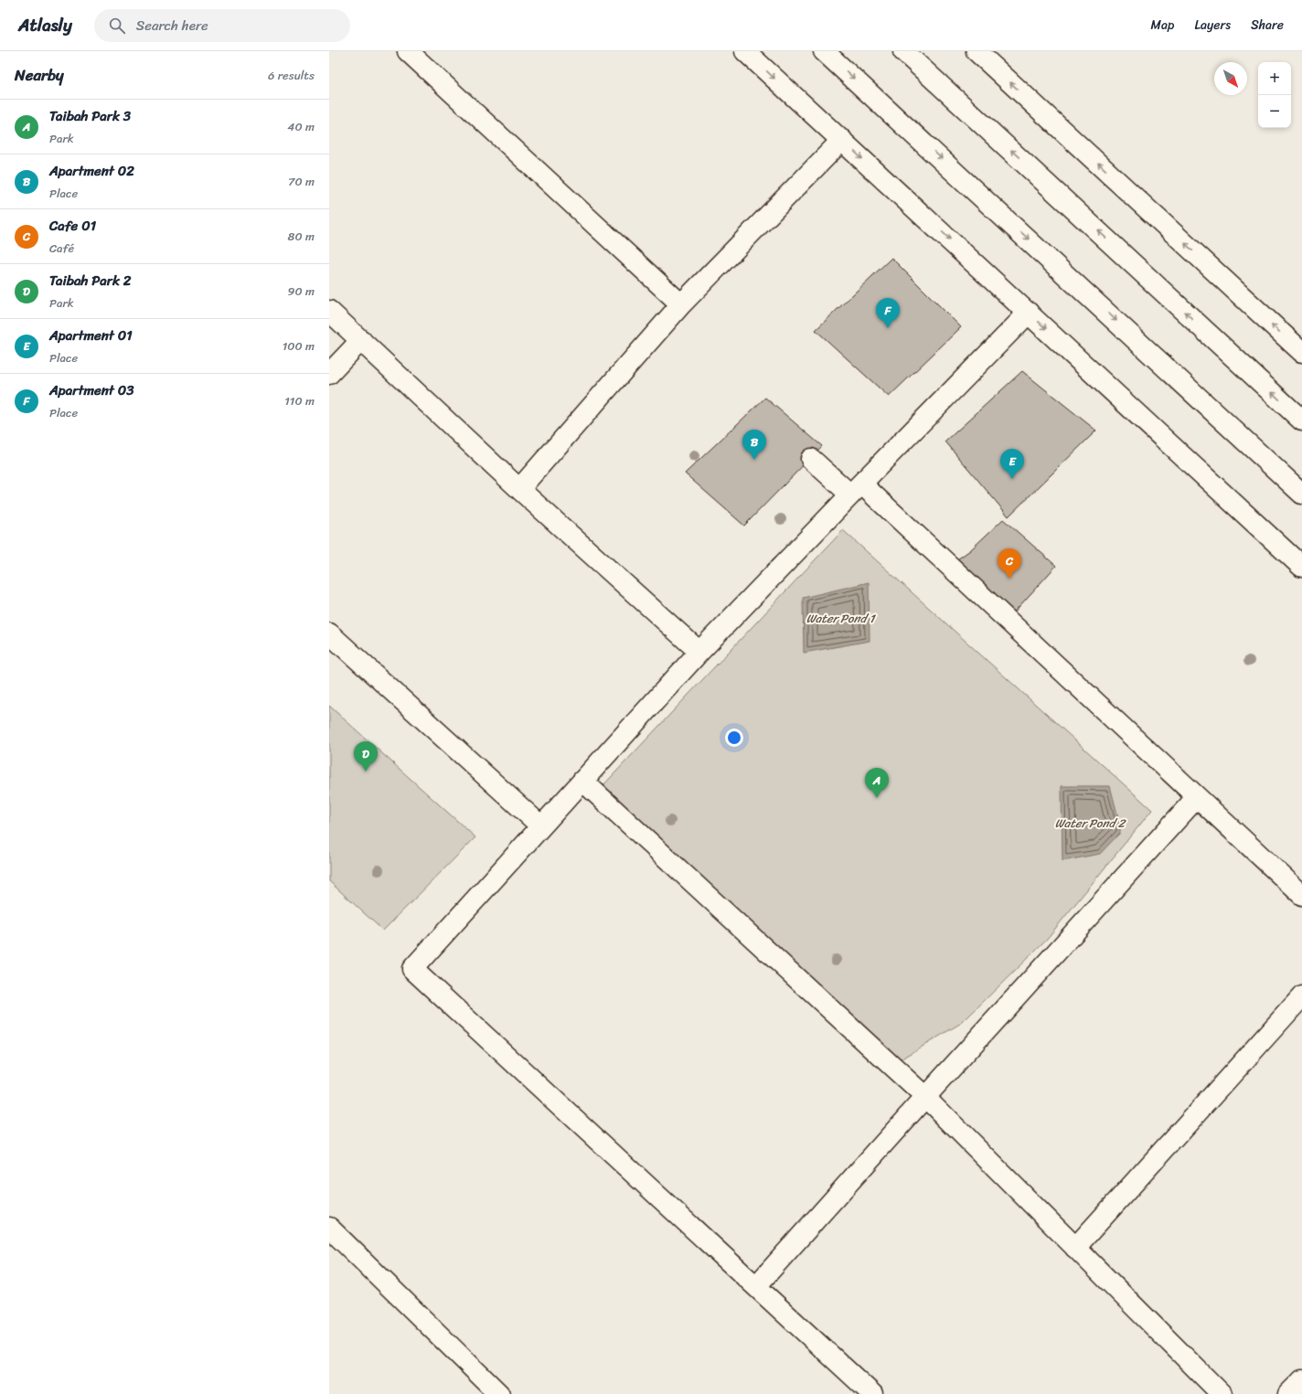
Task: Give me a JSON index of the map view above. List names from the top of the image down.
{
  "water": ["Water Pond 1", "Water Pond 2"],
  "north": "bottom right",
  "page": {
    "header": "Atlasly",
    "search": "Search here",
    "nav": ["Map", "Layers", "Share"],
    "heading": ["Nearby", "6 results"],
    "map_buttons": ["+", "−"],
    "list": [
      {
        "mark": "A",
        "name": "Taibah Park 3",
        "note": "Park",
        "value": "40 m"
      },
      {
        "mark": "B",
        "name": "Apartment 02",
        "note": "Place",
        "value": "70 m"
      },
      {
        "mark": "C",
        "name": "Cafe 01",
        "note": "Café",
        "value": "80 m"
      },
      {
        "mark": "D",
        "name": "Taibah Park 2",
        "note": "Park",
        "value": "90 m"
      },
      {
        "mark": "E",
        "name": "Apartment 01",
        "note": "Place",
        "value": "100 m"
      },
      {
        "mark": "F",
        "name": "Apartment 03",
        "note": "Place",
        "value": "110 m"
      }
    ],
    "pins": [
      "F",
      "B",
      "E",
      "C",
      "D",
      "A"
    ]
  }
}
